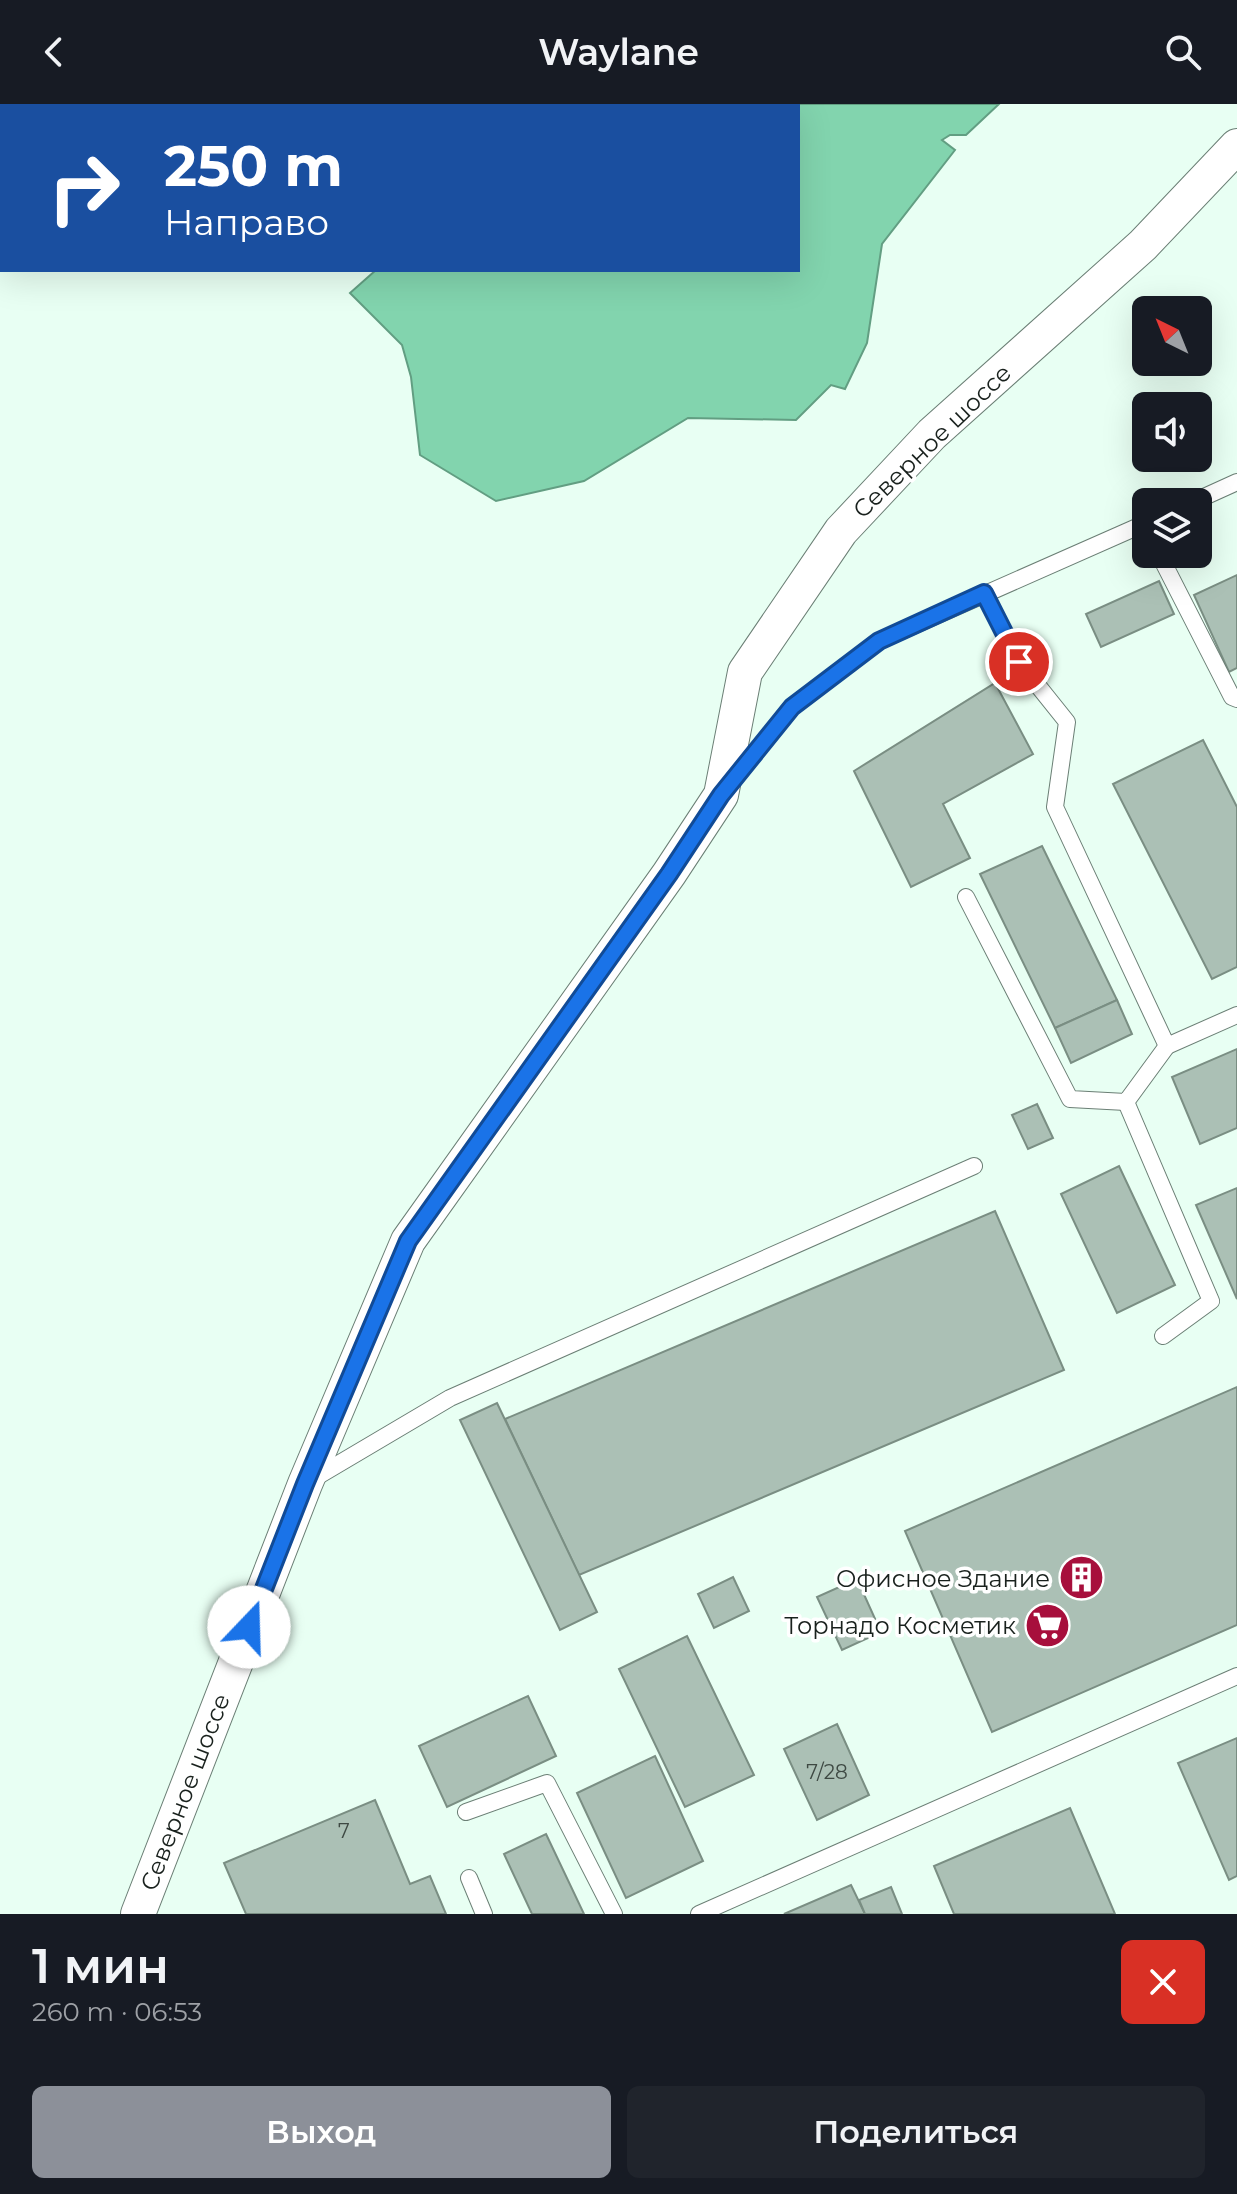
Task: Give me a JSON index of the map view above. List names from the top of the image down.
{
  "streets": {
    "street": ["Северное шоссе"]
  },
  "places": {
    "building": ["Офисное Здание"],
    "supermarket": ["Торнадо Косметик"]
  },
  "house_numbers": ["7/28", "7"],
  "north": "top left",
  "page": {
    "header": "Waylane",
    "turn": ["250 m", "Направо"],
    "heading": ["1 мин", "260 m · 06:53"],
    "buttons": ["Выход", "Поделиться"]
  }
}
